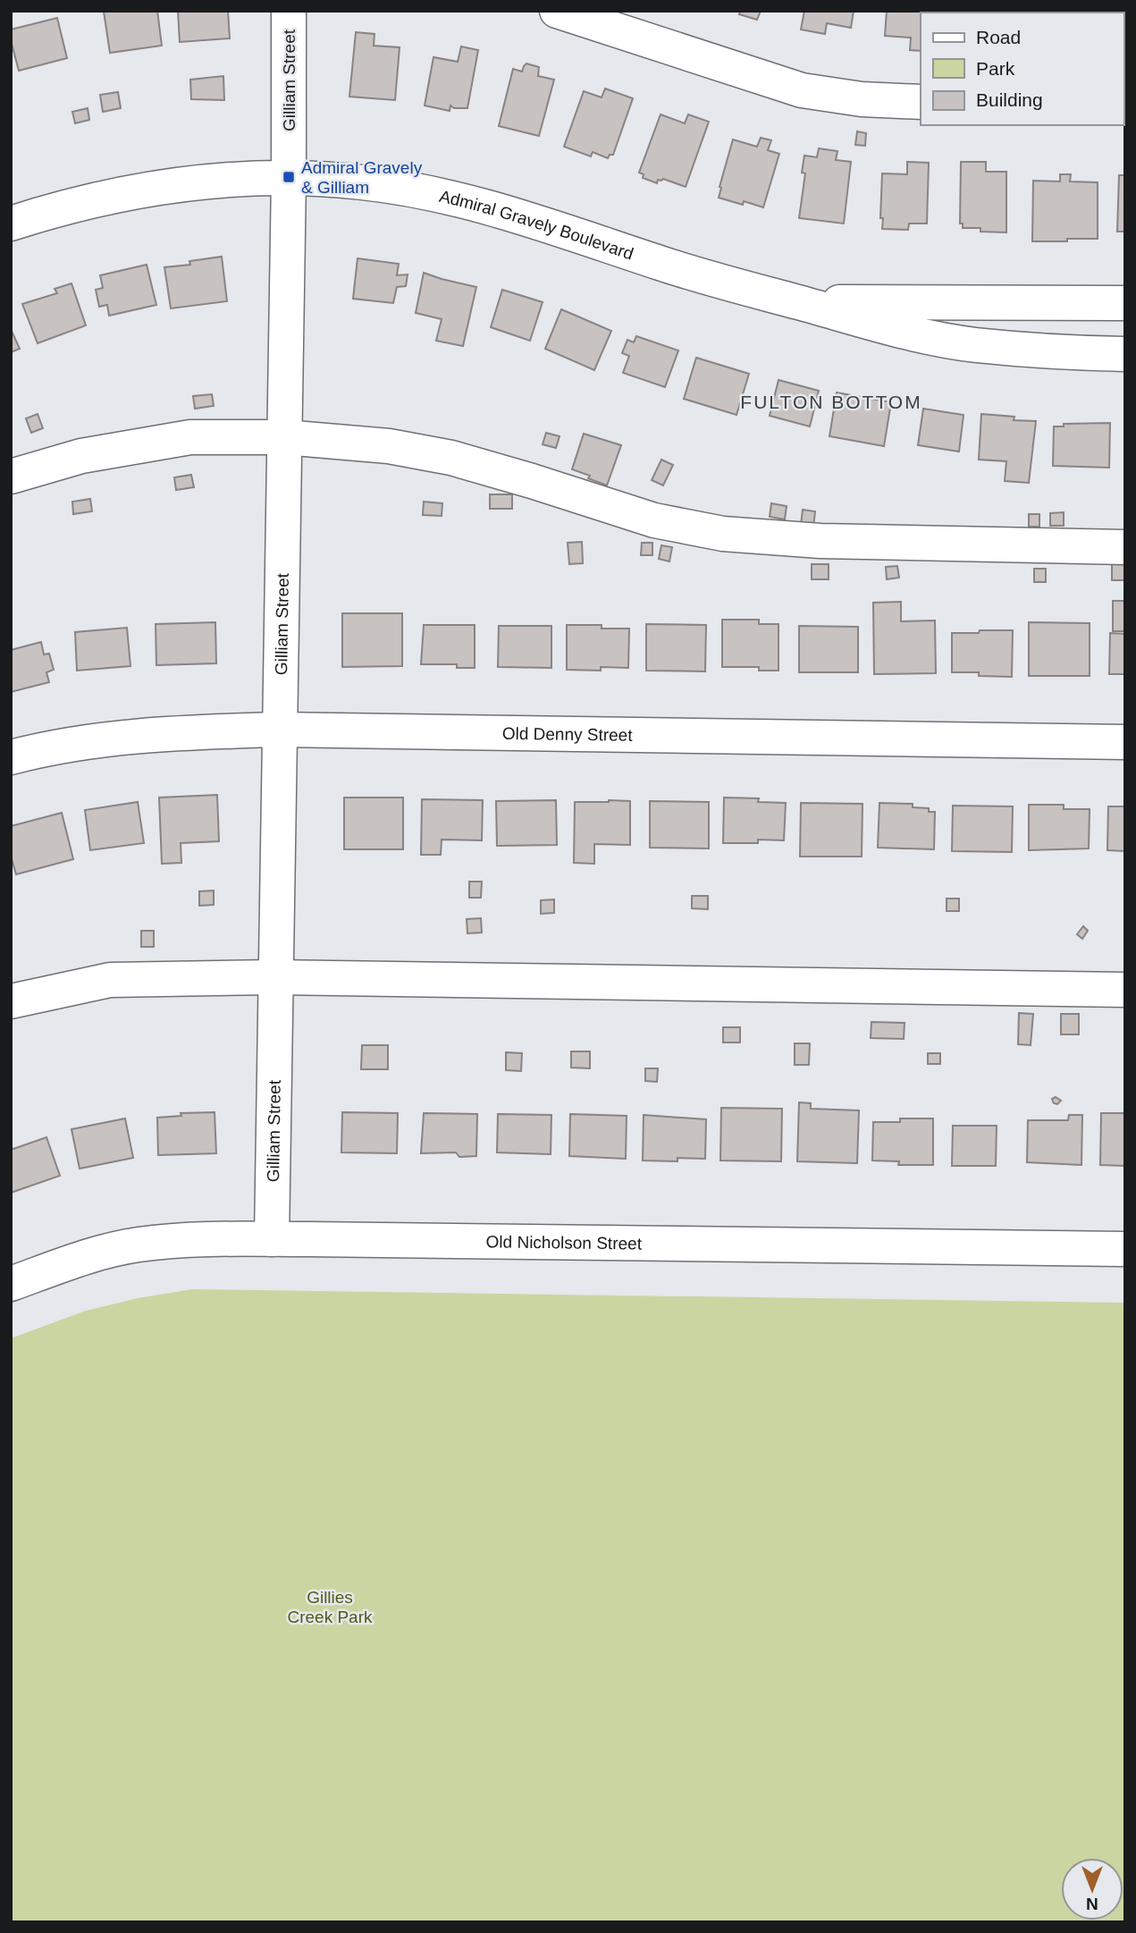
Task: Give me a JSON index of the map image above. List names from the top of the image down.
{
  "streets": {
    "street": [
      "Gilliam Street",
      "Admiral Gravely Boulevard",
      "Old Denny Street",
      "Old Nicholson Street"
    ]
  },
  "crossings": [
    ["Gilliam Street", "Admiral Gravely Boulevard"],
    ["Gilliam Street", "Old Denny Street"],
    ["Gilliam Street", "Old Nicholson Street"]
  ],
  "districts": ["FULTON BOTTOM"],
  "parks": ["Gillies Creek Park"],
  "places": {
    "transit": ["Admiral Gravely & Gilliam"]
  },
  "legend": ["Road", "Park", "Building"],
  "north": "bottom"
}
